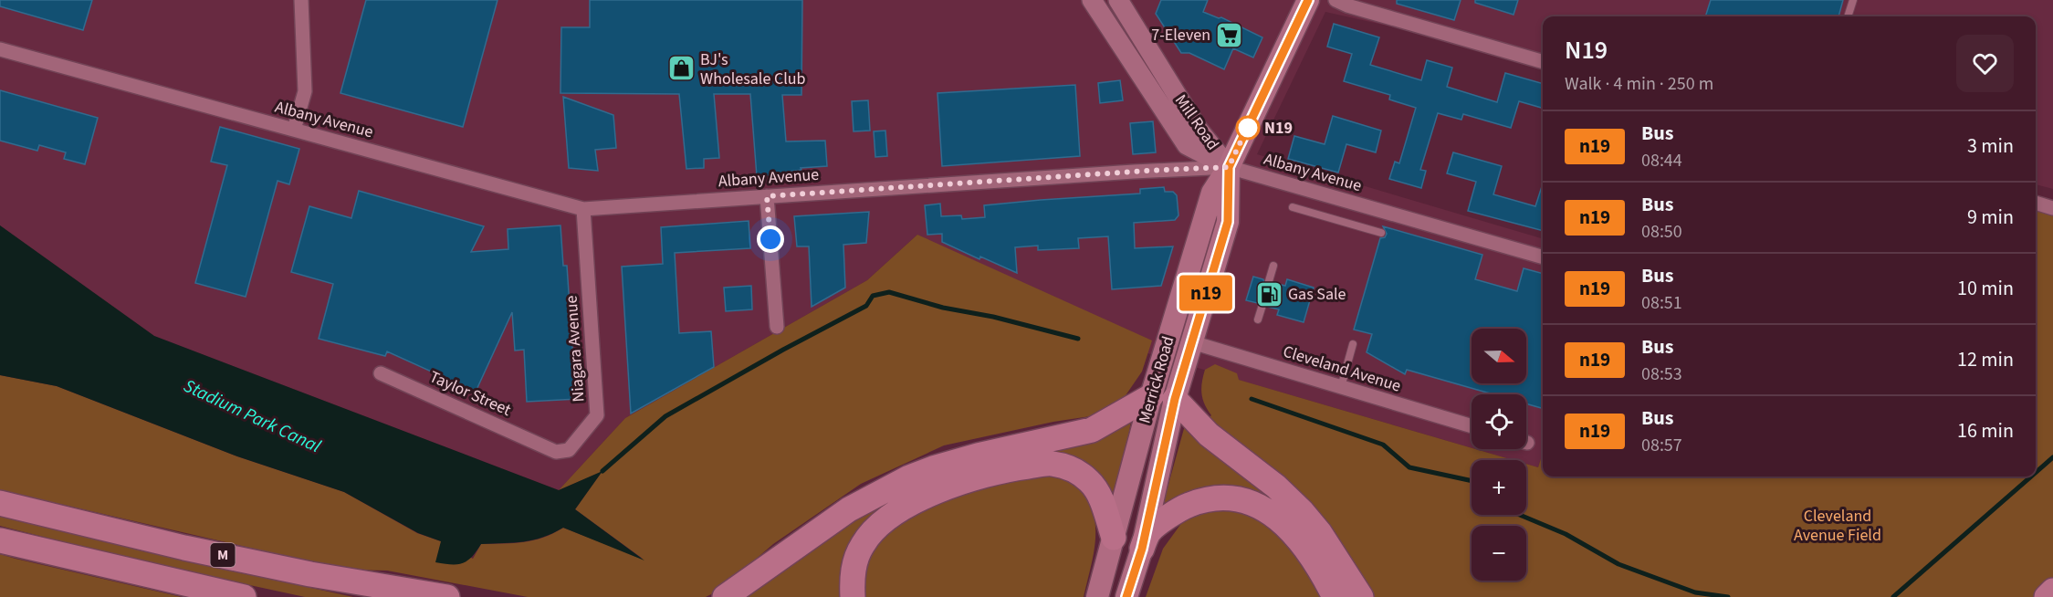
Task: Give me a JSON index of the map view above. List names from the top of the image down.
{
  "streets": {
    "highway": ["M"],
    "main road": ["Mill Road", "Merrick Road"],
    "street": [
      "Albany Avenue",
      "Niagara Avenue",
      "Cleveland Avenue",
      "Taylor Street"
    ]
  },
  "crossings": [
    ["Albany Avenue", "Mill Road"],
    ["Albany Avenue", "Niagara Avenue"],
    ["Albany Avenue", "Merrick Road"],
    ["Mill Road", "Merrick Road"],
    ["Niagara Avenue", "Taylor Street"],
    ["Cleveland Avenue", "Merrick Road"]
  ],
  "water": ["Stadium Park Canal"],
  "parks": ["Cleveland Avenue Field"],
  "places": {
    "supermarket": ["7-Eleven"],
    "shop": ["BJ's Wholesale Club"],
    "other": ["N19"],
    "fuel station": ["Gas Sale"]
  },
  "lines": ["bus line n19"],
  "north": "right",
  "page": {
    "on_map": "n19",
    "heading": ["N19", "Walk · 4 min · 250 m"],
    "list": [
      {
        "mark": "n19",
        "name": "Bus",
        "note": "08:44",
        "value": "3 min"
      },
      {
        "mark": "n19",
        "name": "Bus",
        "note": "08:50",
        "value": "9 min"
      },
      {
        "mark": "n19",
        "name": "Bus",
        "note": "08:51",
        "value": "10 min"
      },
      {
        "mark": "n19",
        "name": "Bus",
        "note": "08:53",
        "value": "12 min"
      },
      {
        "mark": "n19",
        "name": "Bus",
        "note": "08:57",
        "value": "16 min"
      }
    ],
    "map_buttons": ["+", "−"]
  }
}
